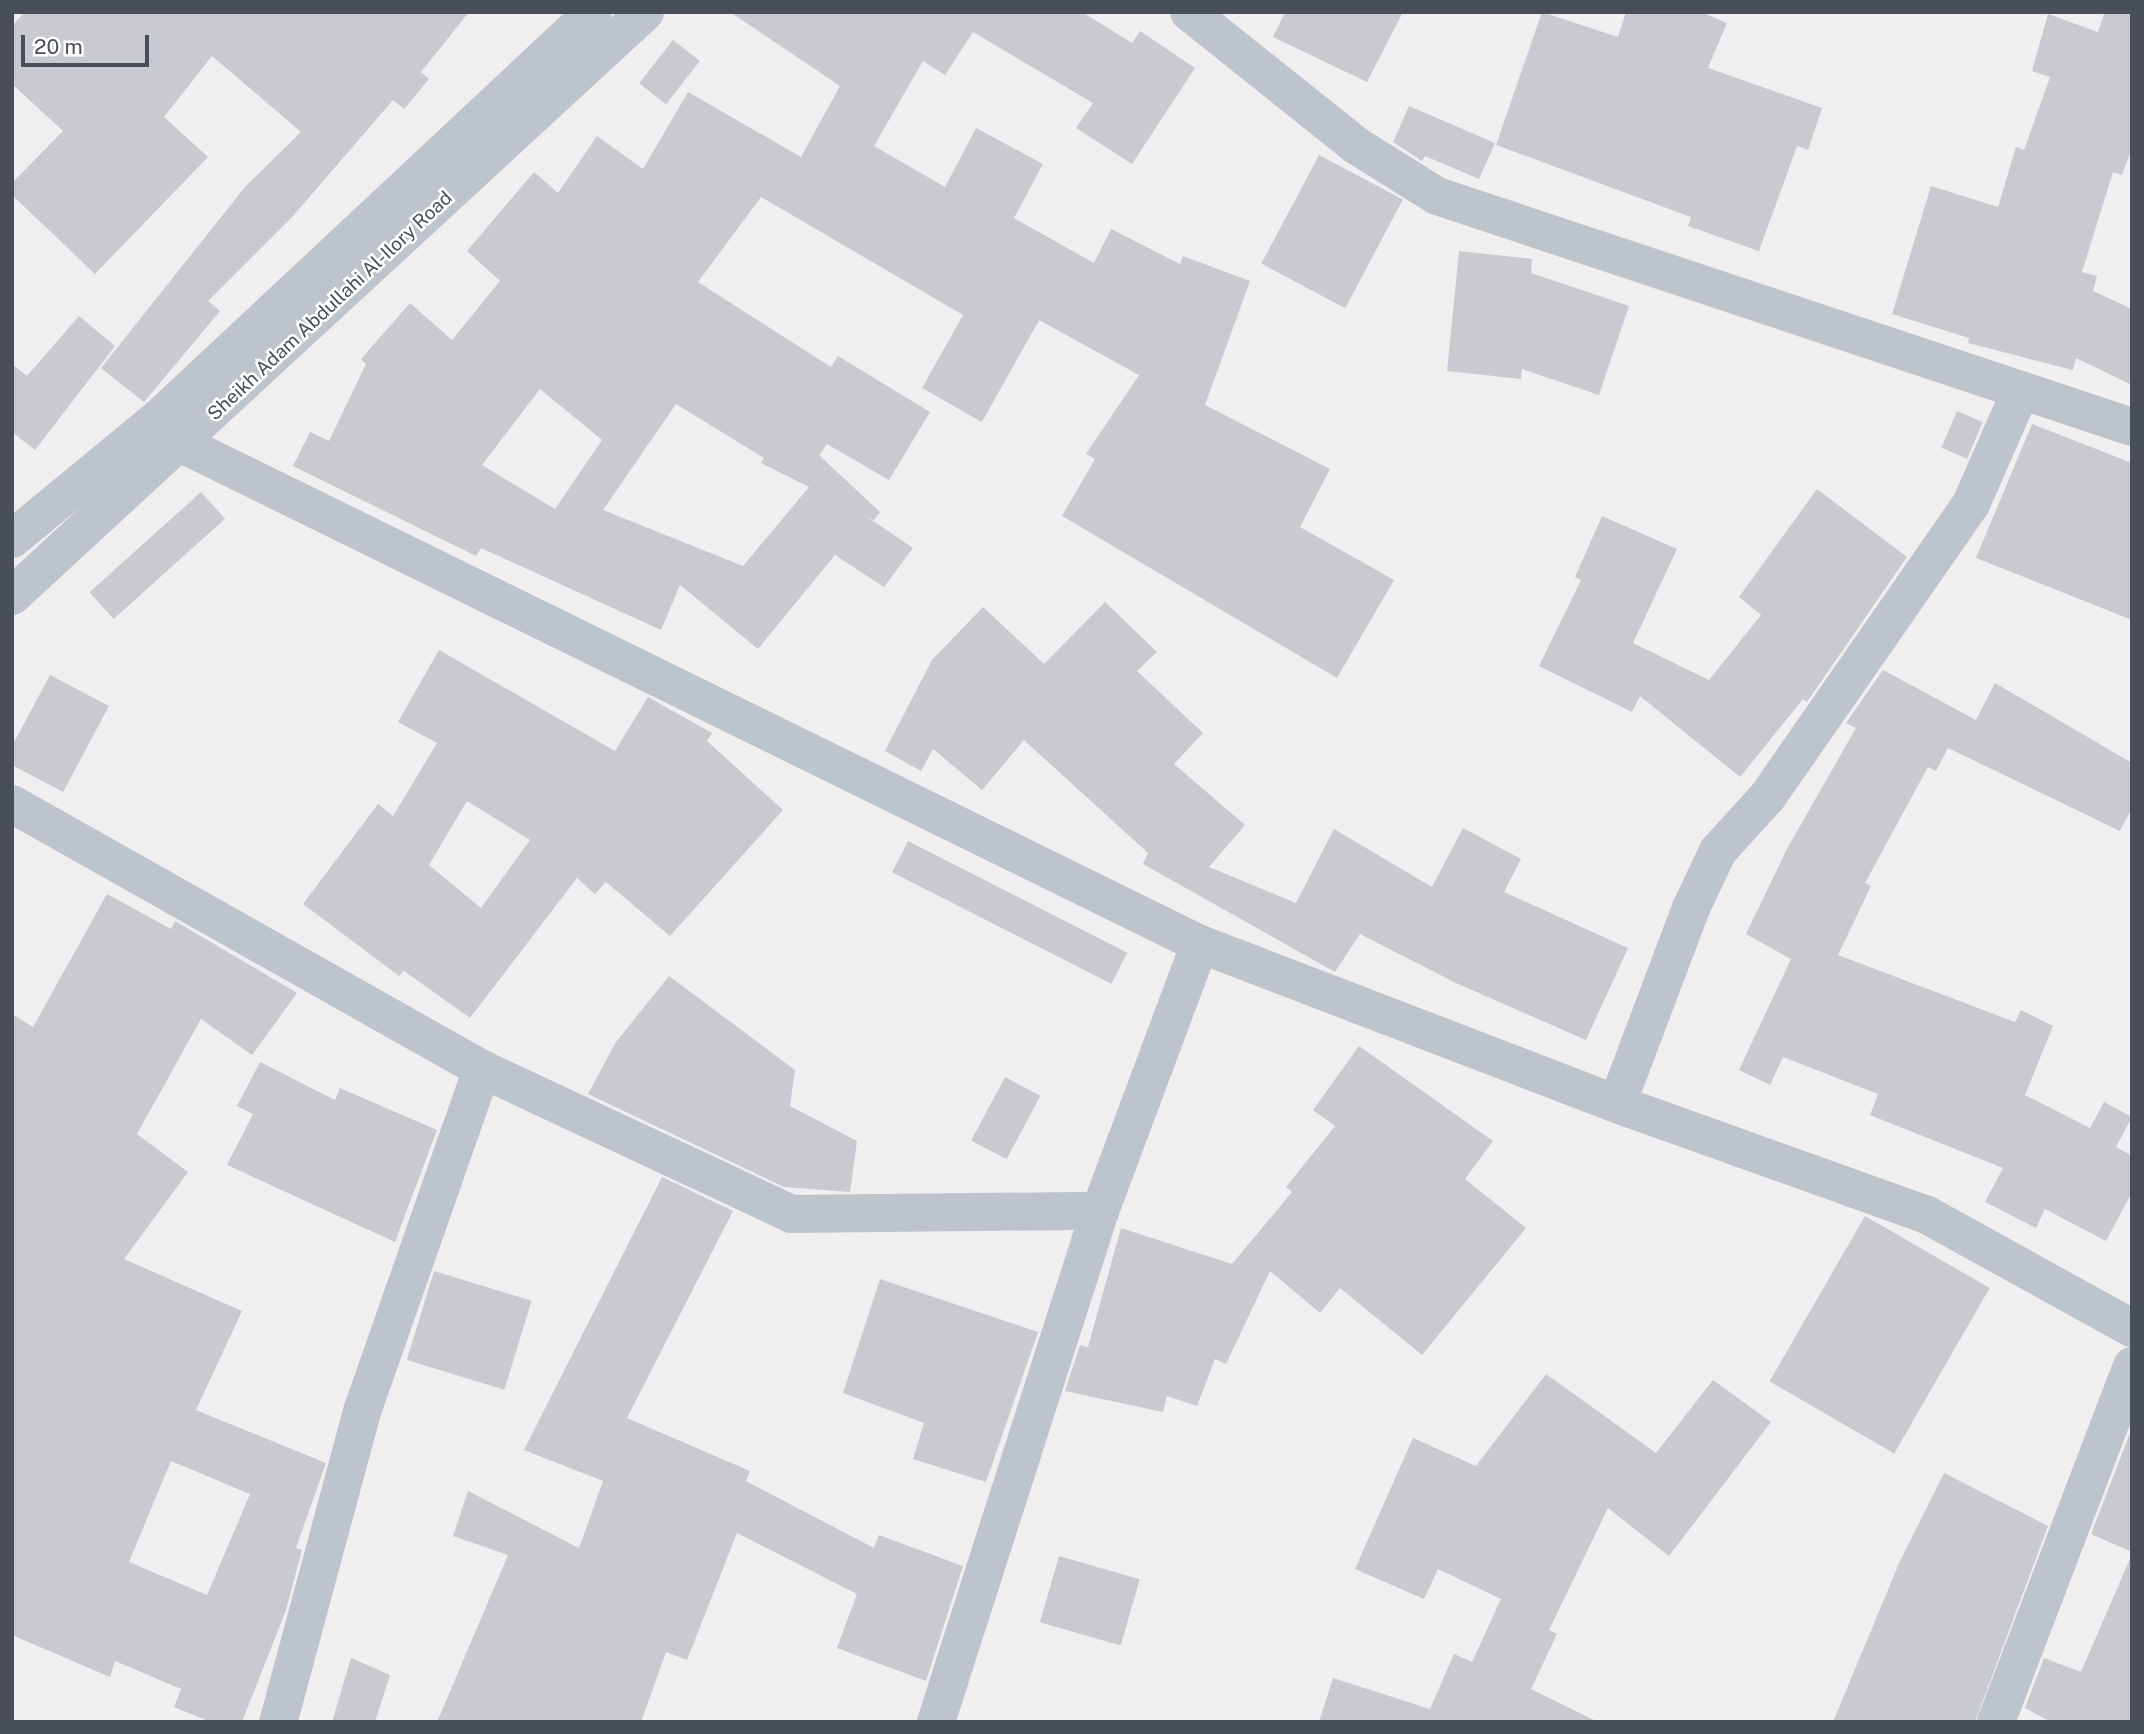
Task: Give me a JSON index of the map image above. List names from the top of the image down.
{
  "streets": {
    "street": ["Sheikh Adam Abdullahi Al-Ilory Road"]
  },
  "scale_bar": "20 m"
}
